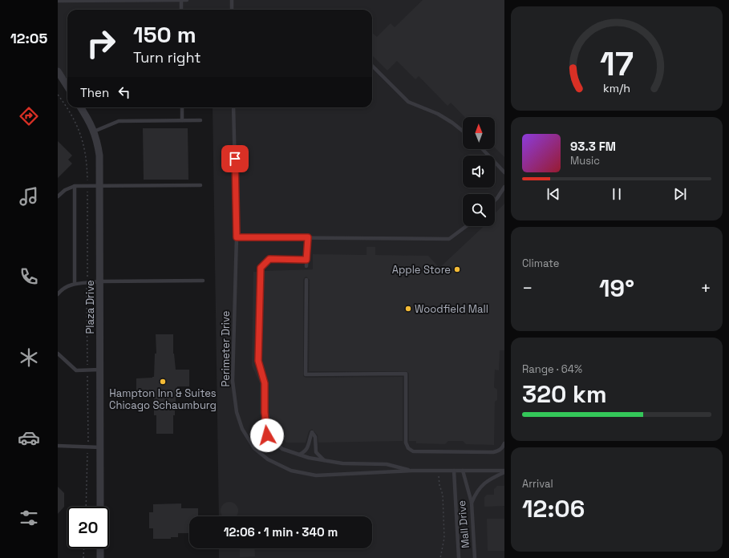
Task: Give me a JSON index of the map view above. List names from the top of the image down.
{
  "streets": {
    "street": ["Plaza Drive"],
    "lane": ["Perimeter Drive", "Mall Drive"]
  },
  "crossings": [
    ["Perimeter Drive", "Mall Drive"]
  ],
  "places": ["Apple Store", "Woodfield Mall", "Hampton Inn & Suites Chicago Schaumburg"],
  "north": "top",
  "page": {
    "tabs": "12:05",
    "turn": ["150 m", "Turn right"],
    "then": "Then",
    "song": ["93.3 FM", "Music"],
    "tile": [
      "Climate",
      ["Range · 64%", "320 km"],
      ["Arrival", "12:06"]
    ],
    "heat": ["−", "19°", "+"],
    "limit": "20",
    "trip": "12:06 · 1 min · 340 m",
    "gauge": ["17", "km/h"]
  }
}
